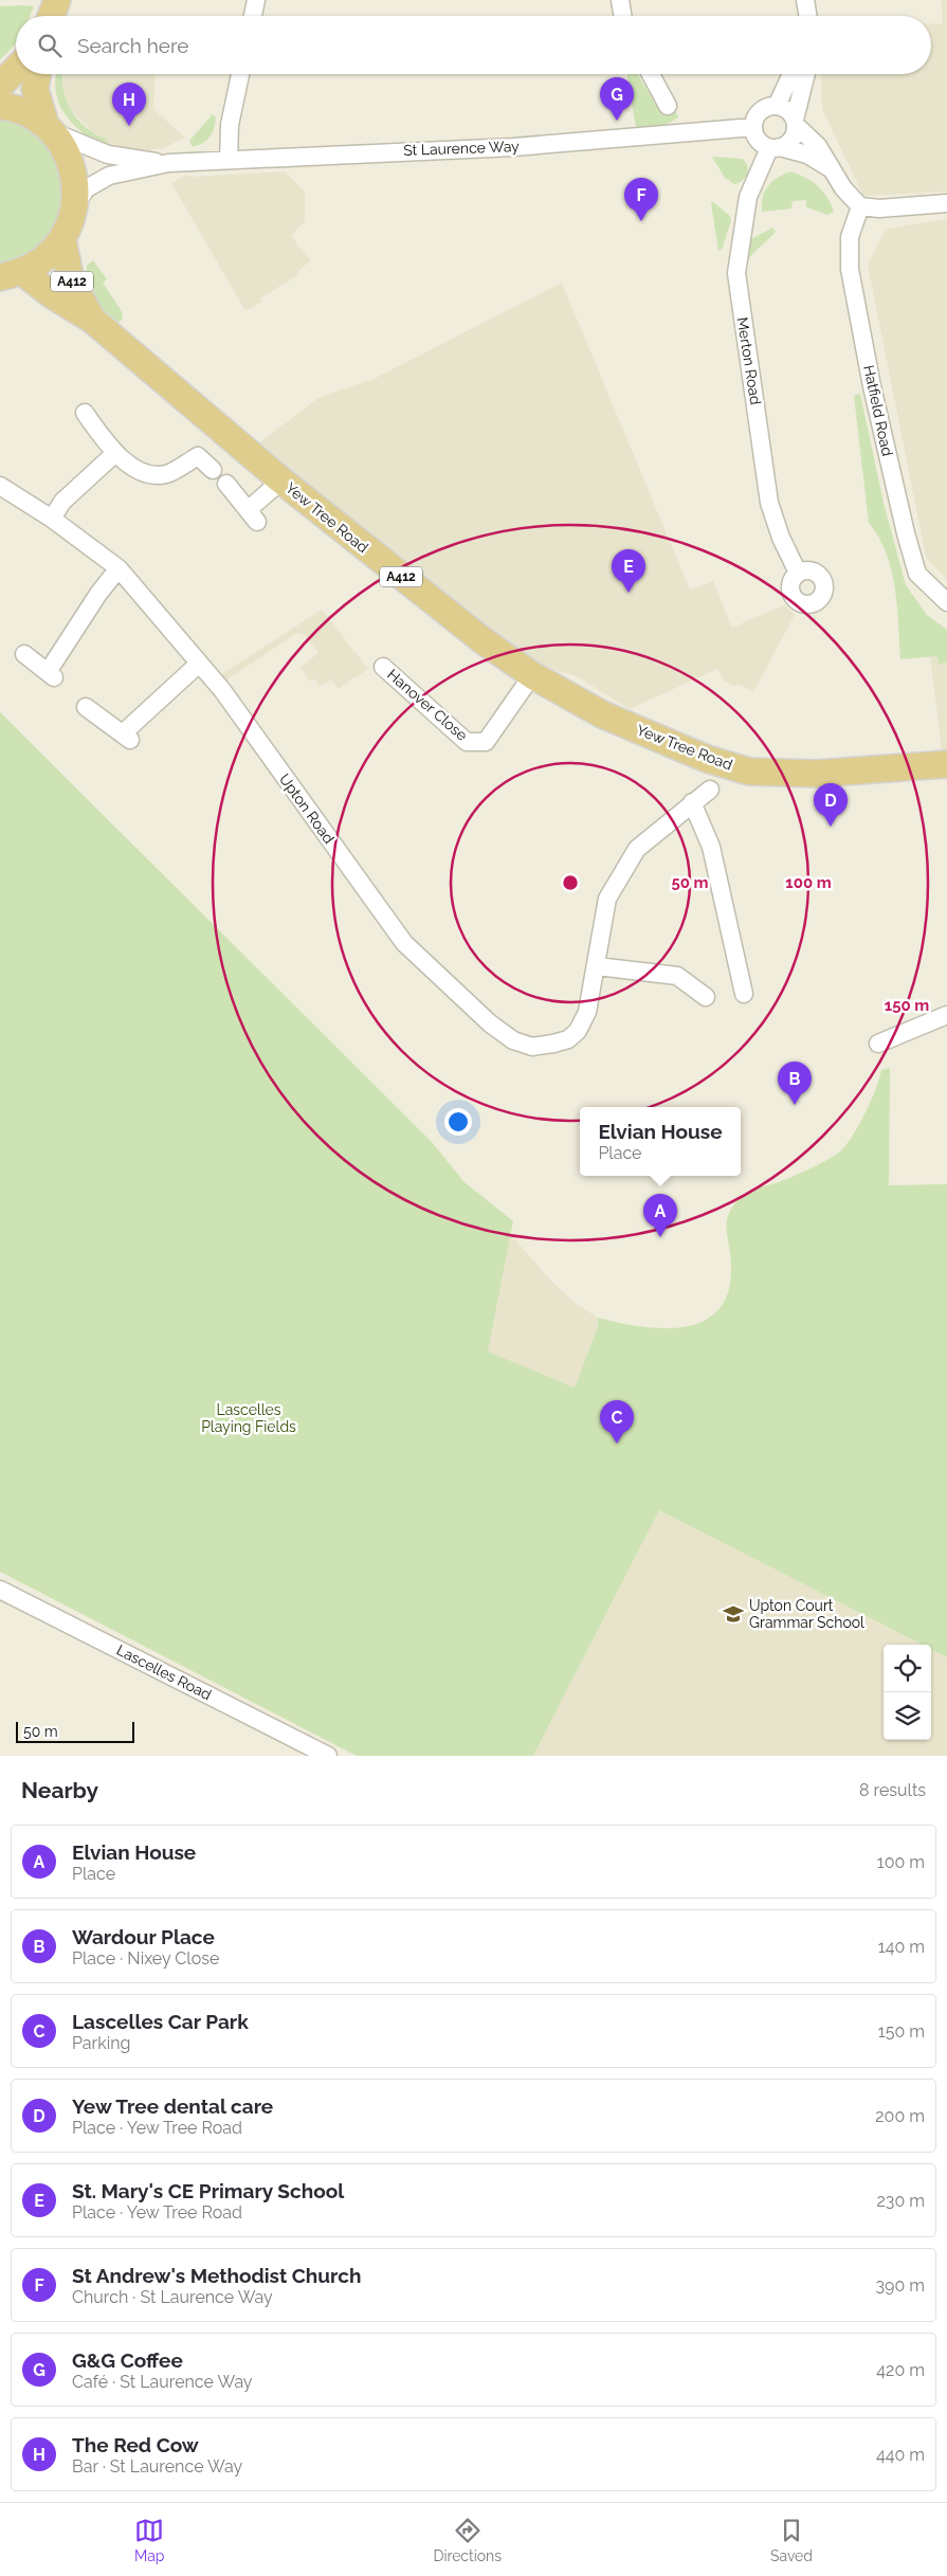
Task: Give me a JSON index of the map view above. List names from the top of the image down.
{
  "streets": {
    "main road": ["A412", "Yew Tree Road"],
    "street": [
      "St Laurence Way",
      "Merton Road",
      "Hatfield Road",
      "Hanover Close",
      "Upton Road",
      "Lascelles Road"
    ]
  },
  "crossings": [
    ["St Laurence Way", "Merton Road"],
    ["Yew Tree Road", "Hanover Close"]
  ],
  "parks": ["Lascelles Playing Fields"],
  "places": {
    "school or university": ["Upton Court Grammar School"]
  },
  "scale_bar": "50 m",
  "page": {
    "search": "Search here",
    "pins": [
      "G",
      "H",
      "F",
      "E",
      "D",
      "B",
      "A",
      "C"
    ],
    "popup": ["Elvian House", "Place"],
    "scale": "50 m",
    "heading": ["Nearby", "8 results"],
    "list": [
      {
        "mark": "A",
        "name": "Elvian House",
        "note": "Place",
        "value": "100 m"
      },
      {
        "mark": "B",
        "name": "Wardour Place",
        "note": "Place · Nixey Close",
        "value": "140 m"
      },
      {
        "mark": "C",
        "name": "Lascelles Car Park",
        "note": "Parking",
        "value": "150 m"
      },
      {
        "mark": "D",
        "name": "Yew Tree dental care",
        "note": "Place · Yew Tree Road",
        "value": "200 m"
      },
      {
        "mark": "E",
        "name": "St. Mary's CE Primary School",
        "note": "Place · Yew Tree Road",
        "value": "230 m"
      },
      {
        "mark": "F",
        "name": "St Andrew's Methodist Church",
        "note": "Church · St Laurence Way",
        "value": "390 m"
      },
      {
        "mark": "G",
        "name": "G&G Coffee",
        "note": "Café · St Laurence Way",
        "value": "420 m"
      },
      {
        "mark": "H",
        "name": "The Red Cow",
        "note": "Bar · St Laurence Way",
        "value": "440 m"
      }
    ],
    "nav": ["Map", "Directions", "Saved"]
  },
  "rings": ["50 m", "100 m", "150 m"]
}
